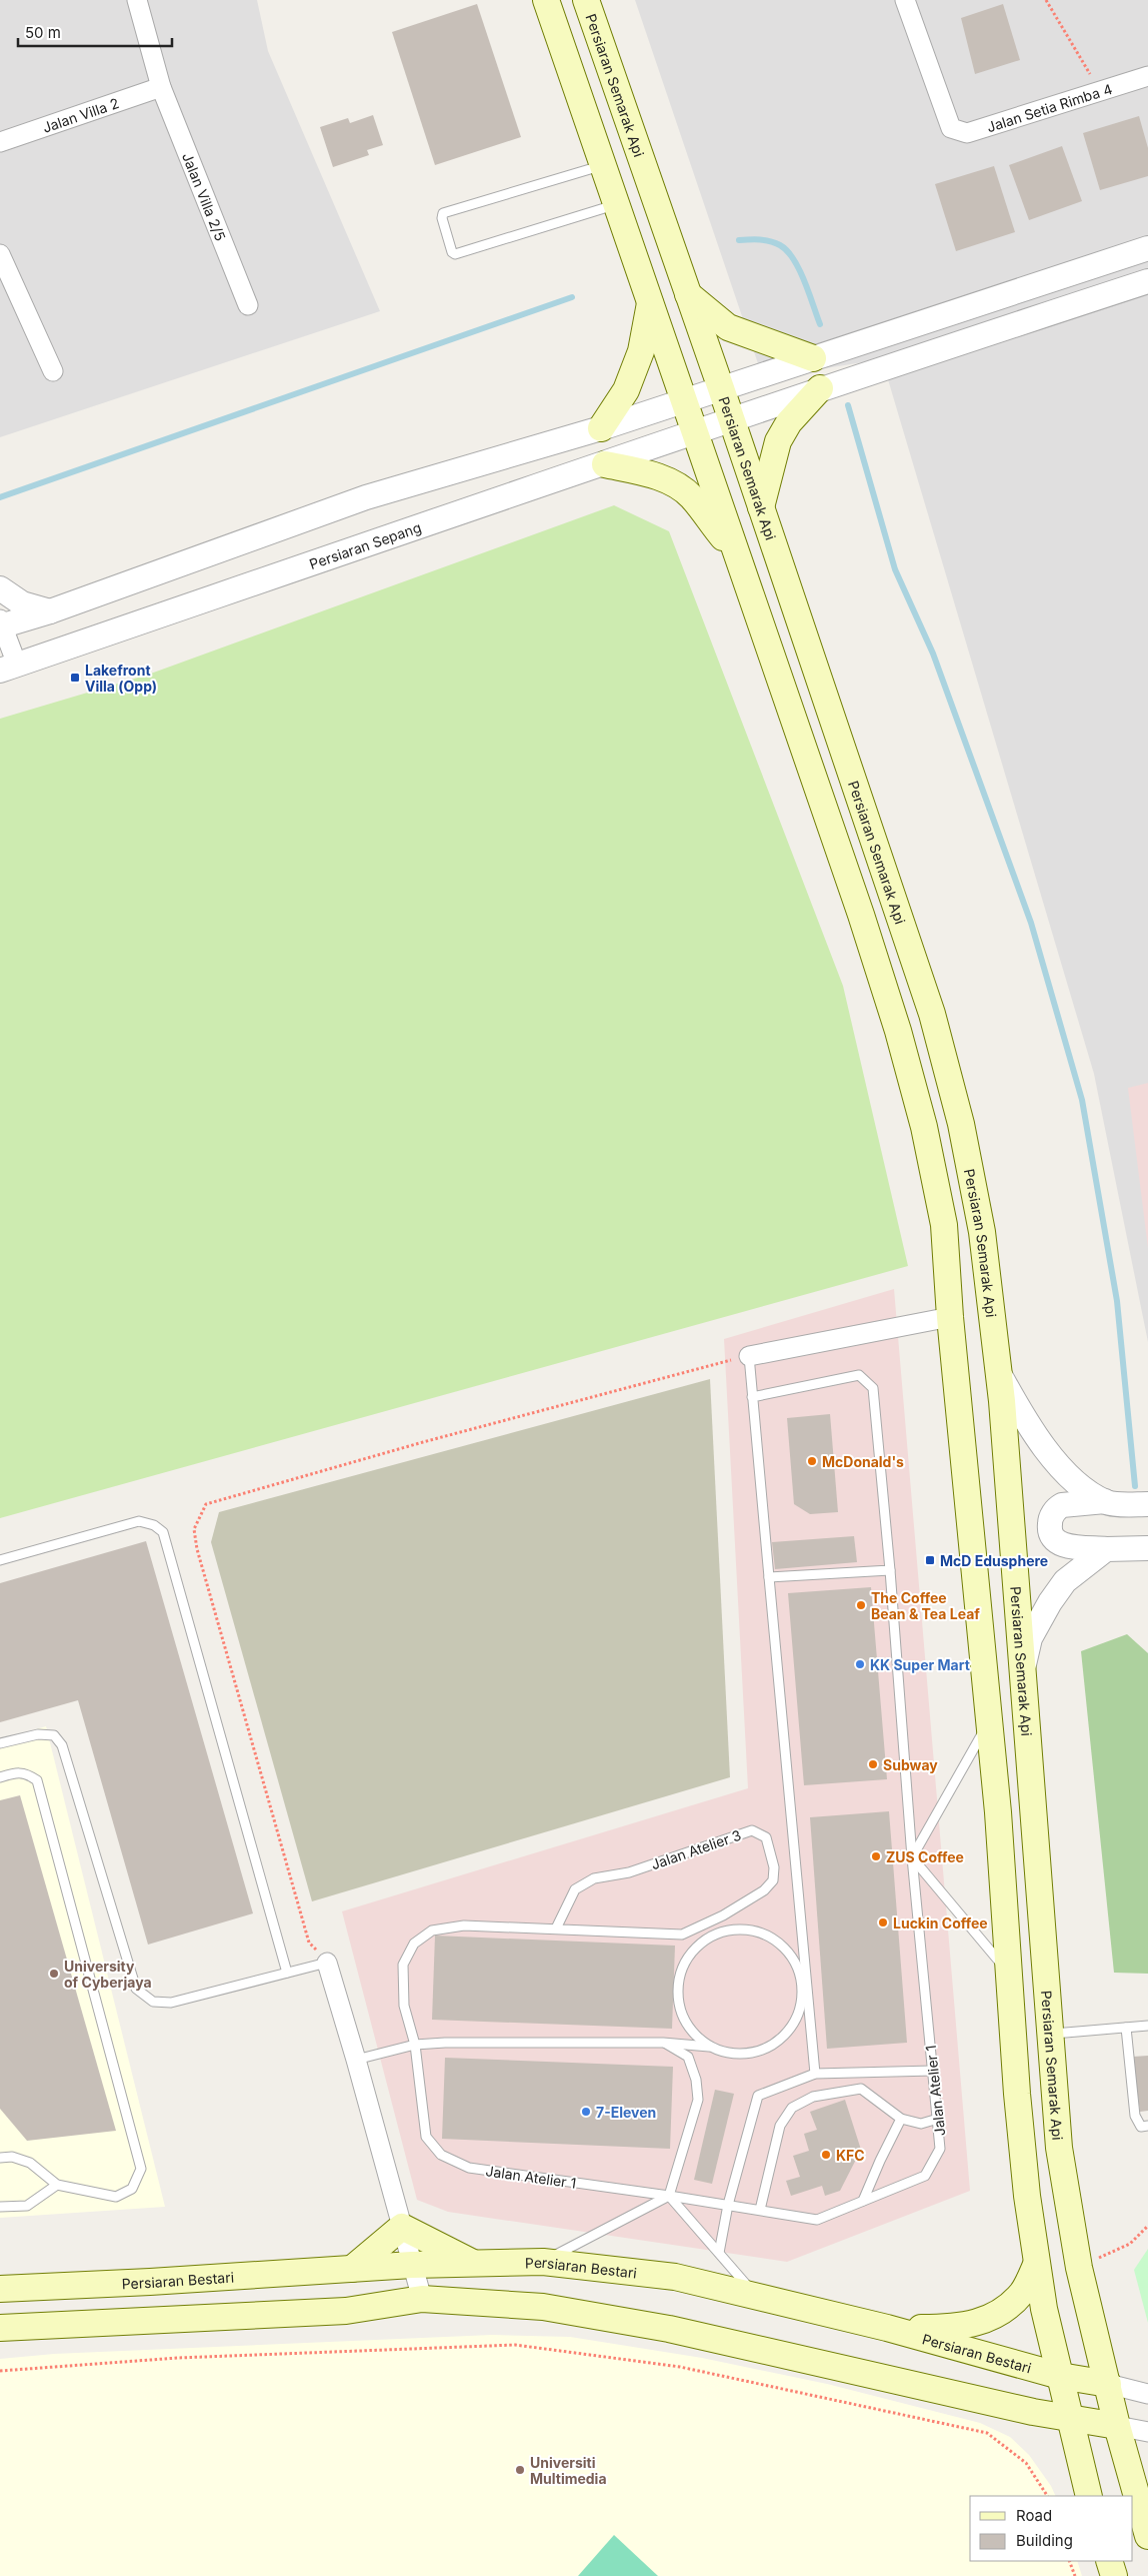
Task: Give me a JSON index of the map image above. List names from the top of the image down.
{
  "streets": {
    "main road": ["Persiaran Semarak Api", "Persiaran Bestari"],
    "street": [
      "Jalan Setia Rimba 4",
      "Jalan Villa 2",
      "Jalan Villa 2/5",
      "Persiaran Sepang"
    ],
    "lane": ["Jalan Atelier 3", "Jalan Atelier 1"]
  },
  "crossings": [
    ["Persiaran Semarak Api", "Persiaran Sepang"],
    ["Persiaran Semarak Api", "Persiaran Bestari"],
    ["Jalan Villa 2", "Jalan Villa 2/5"],
    ["Jalan Atelier 3", "Jalan Atelier 1"]
  ],
  "places": {
    "transit": ["Lakefront Villa (Opp)", "McD Edusphere"],
    "other": [
      "McDonald's",
      "The Coffee Bean & Tea Leaf",
      "KK Super Mart",
      "Subway",
      "ZUS Coffee",
      "Luckin Coffee",
      "University of Cyberjaya",
      "7-Eleven",
      "KFC",
      "Universiti Multimedia"
    ]
  },
  "legend": ["Road", "Building"],
  "scale_bar": "50 m"
}
